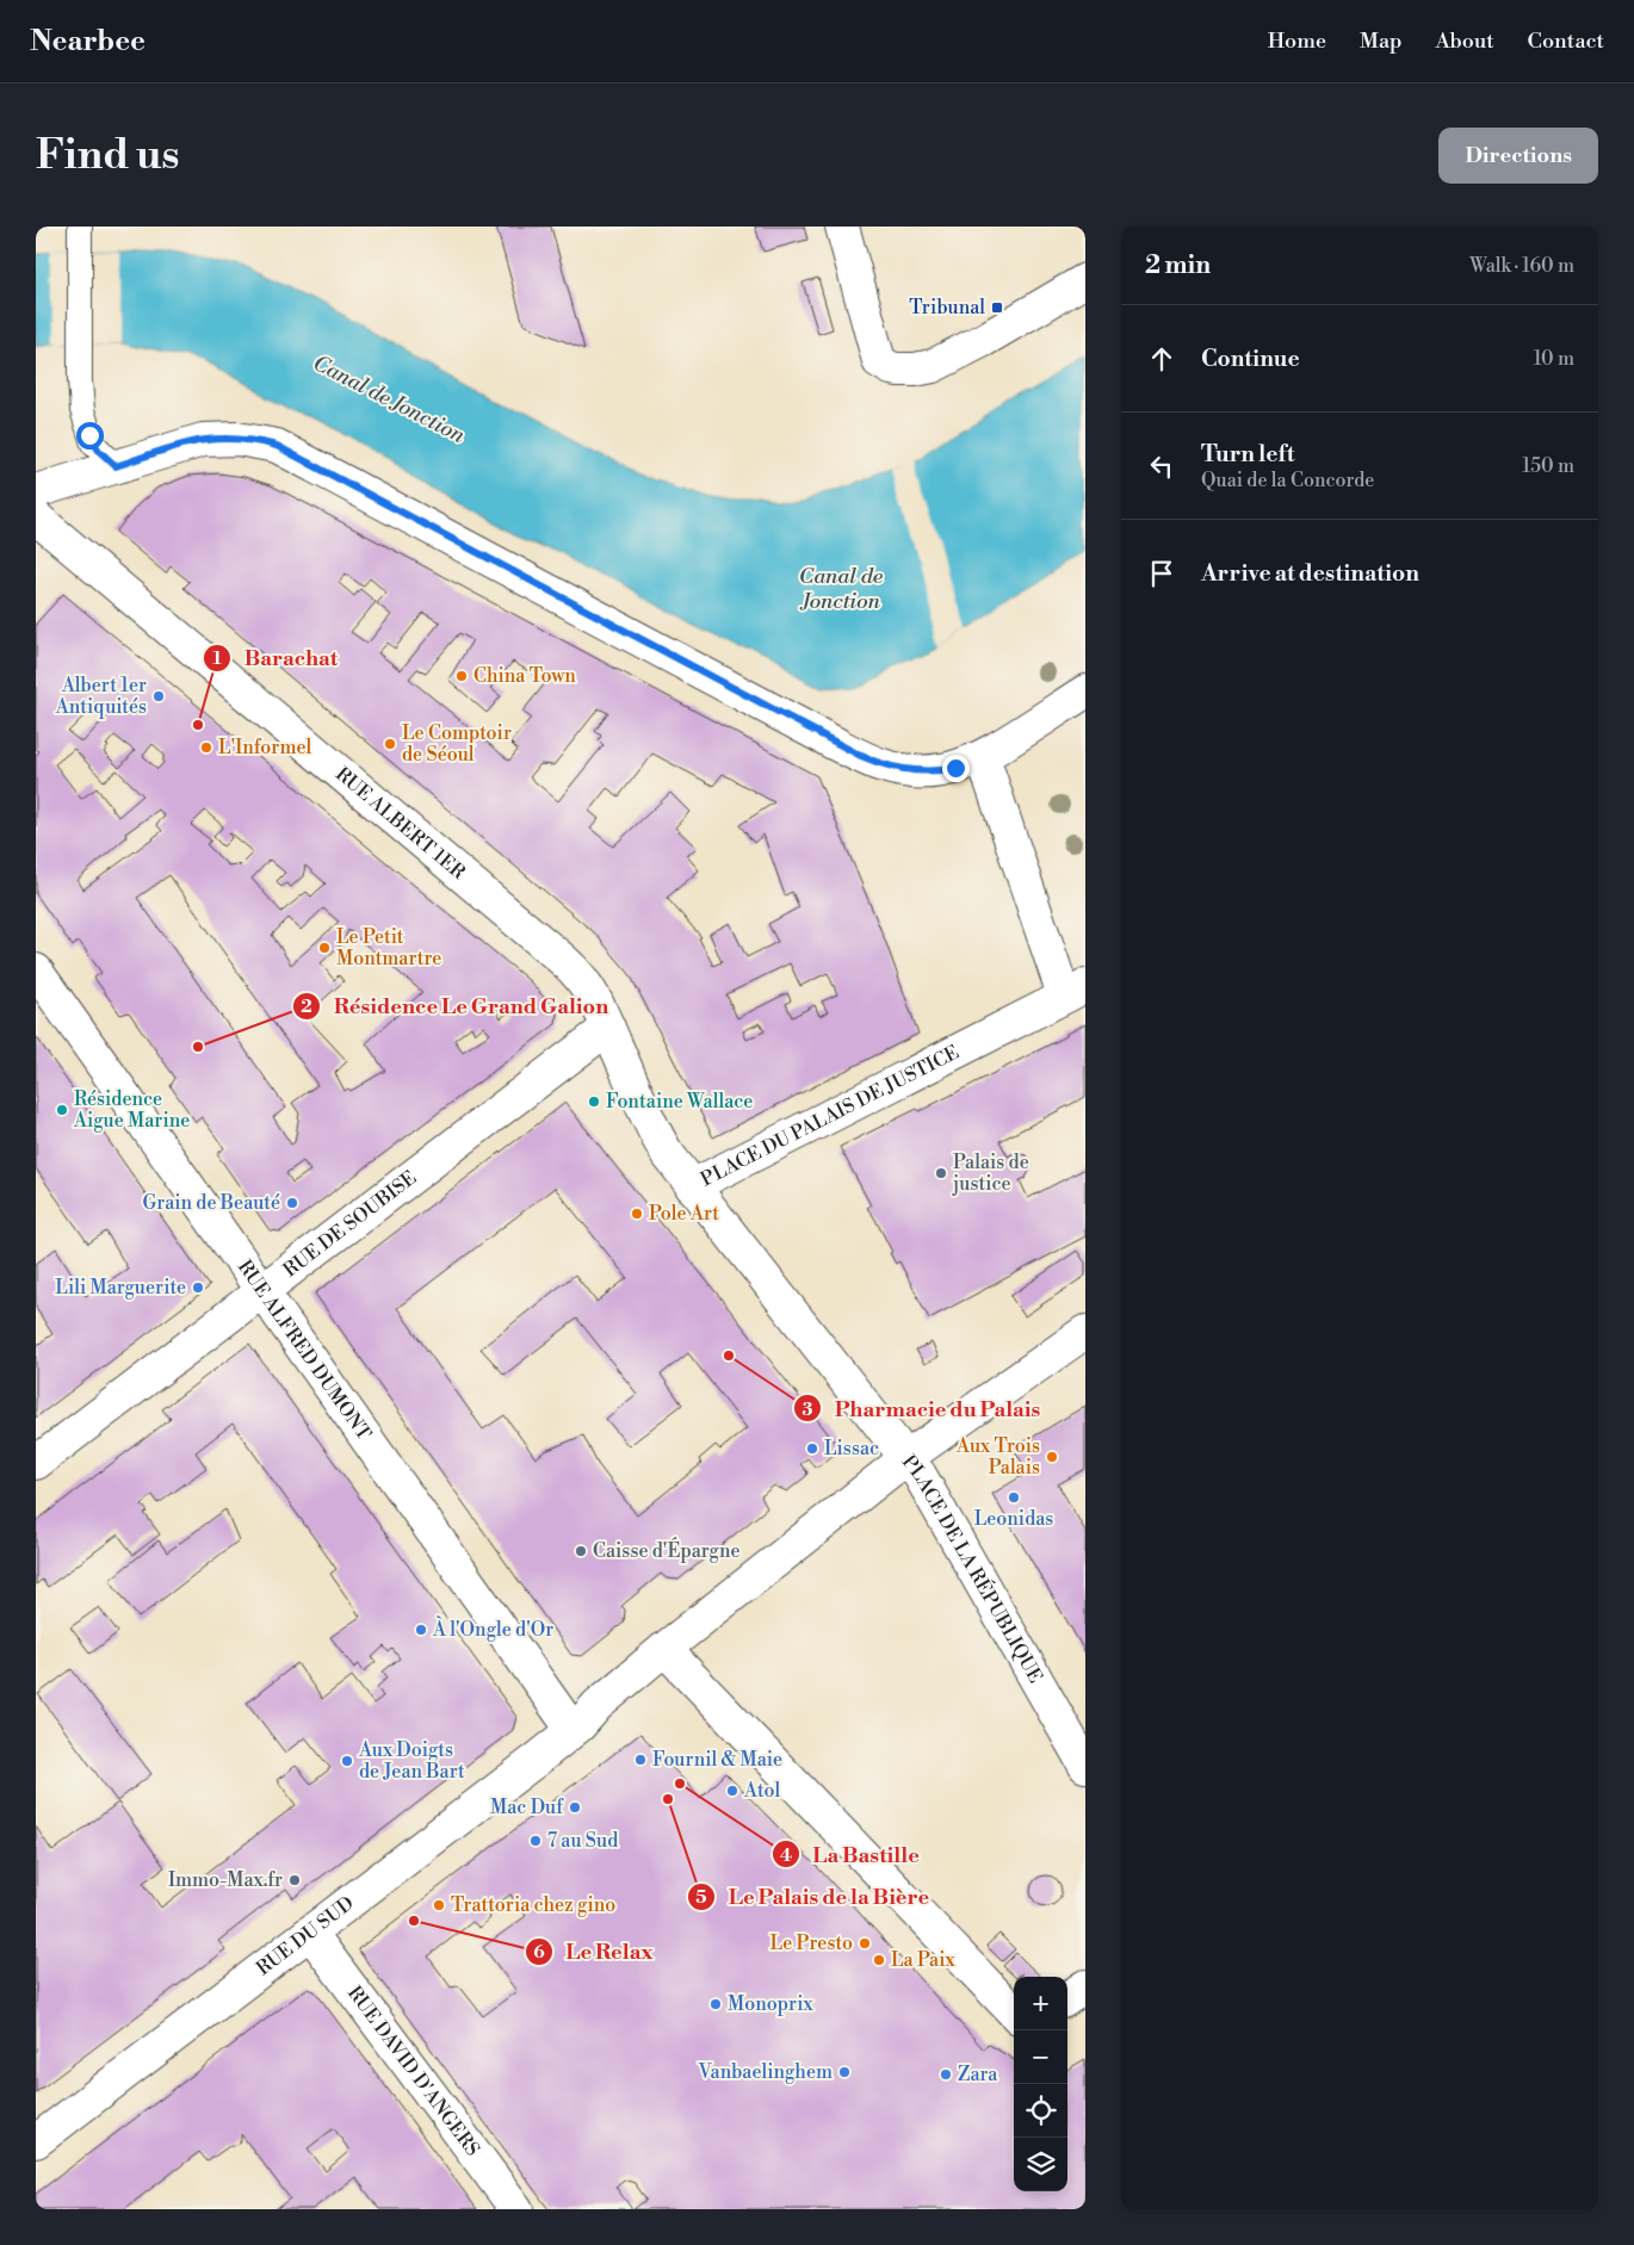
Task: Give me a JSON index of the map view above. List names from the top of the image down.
{
  "streets": {
    "street": [
      "RUE ALBERT 1ER",
      "PLACE DU PALAIS DE JUSTICE",
      "RUE DE SOUBISE",
      "RUE ALFRED DUMONT",
      "PLACE DE LA RÉPUBLIQUE",
      "RUE DU SUD",
      "RUE DAVID D'ANGERS"
    ]
  },
  "crossings": [
    ["RUE ALBERT 1ER", "PLACE DU PALAIS DE JUSTICE"],
    ["RUE ALBERT 1ER", "RUE DE SOUBISE"],
    ["PLACE DU PALAIS DE JUSTICE", "PLACE DE LA RÉPUBLIQUE"],
    ["RUE DE SOUBISE", "RUE ALFRED DUMONT"],
    ["RUE ALFRED DUMONT", "PLACE DE LA RÉPUBLIQUE"],
    ["RUE ALFRED DUMONT", "RUE DU SUD"],
    ["PLACE DE LA RÉPUBLIQUE", "RUE DU SUD"],
    ["RUE DU SUD", "RUE DAVID D'ANGERS"]
  ],
  "water": ["Canal de Jonction"],
  "places": {
    "transit": ["Tribunal"],
    "other": [
      "China Town",
      "Albert 1er Antiquités",
      "Barachat",
      "Le Comptoir de Séoul",
      "L'Informel",
      "Le Petit Montmartre",
      "Résidence Le Grand Galion",
      "Fontaine Wallace",
      "Résidence Aigue Marine",
      "Palais de justice",
      "Grain de Beauté",
      "Pole Art",
      "Lili Marguerite",
      "Pharmacie du Palais",
      "Lissac",
      "Aux Trois Palais",
      "Leonidas",
      "Caisse d'Épargne",
      "À l'Ongle d'Or",
      "Fournil & Maie",
      "Aux Doigts de Jean Bart",
      "La Bastille",
      "Atol",
      "Le Palais de la Bière",
      "Mac Duf",
      "7 au Sud",
      "Immo-Max.fr",
      "Trattoria chez gino",
      "Le Relax",
      "Le Presto",
      "La Paix",
      "Monoprix",
      "Vanbaelinghem",
      "Zara"
    ]
  },
  "page": {
    "header": "Nearbee",
    "nav": [
      "Home",
      "Map",
      "About",
      "Contact"
    ],
    "buttons": "Directions",
    "title": "Find us",
    "heading": ["2 min", "Walk · 160 m"],
    "list": [
      ["Continue", "10 m"],
      ["Turn left", "Quai de la Concorde", "150 m"],
      "Arrive at destination"
    ],
    "map_buttons": ["+", "−"]
  }
}
